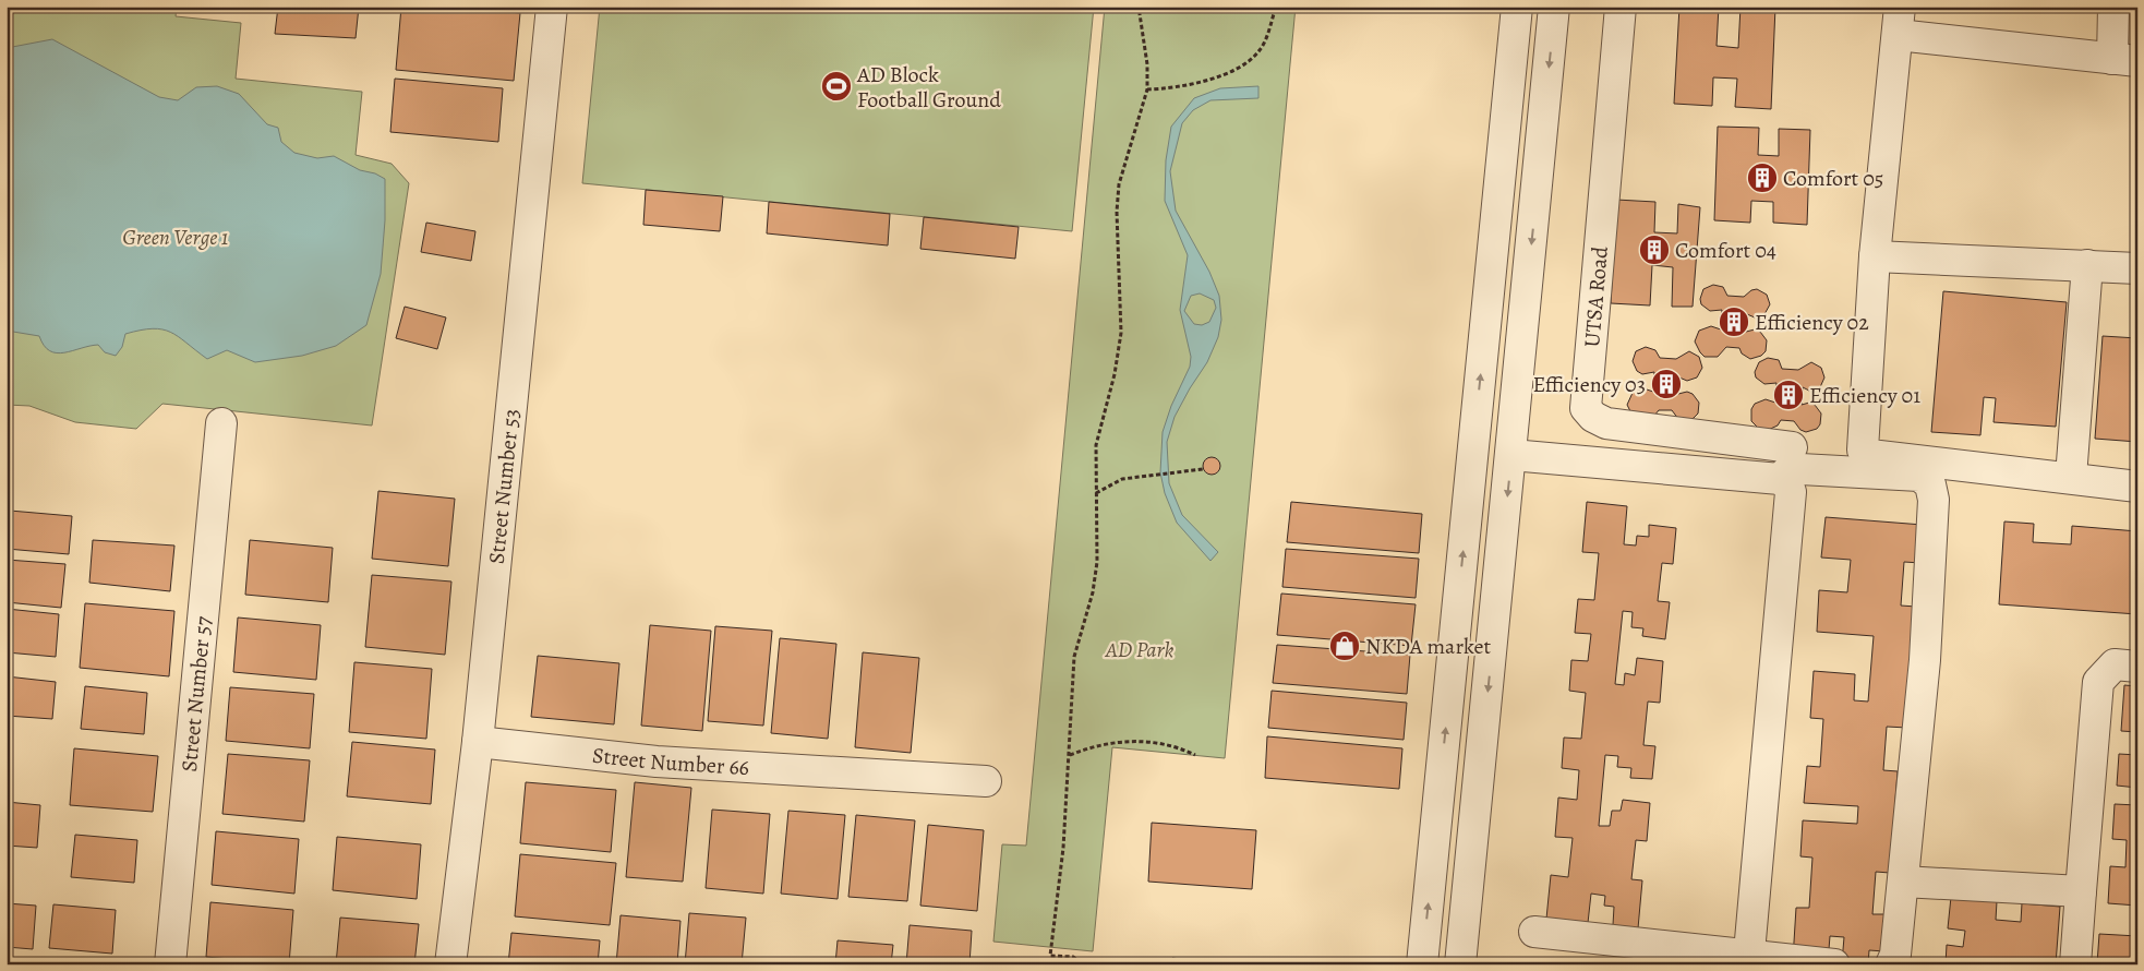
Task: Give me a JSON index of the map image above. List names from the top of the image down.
{
  "streets": {
    "street": [
      "UTSA Road",
      "Street Number 53",
      "Street Number 57",
      "Street Number 66"
    ]
  },
  "crossings": [
    ["Street Number 53", "Street Number 66"]
  ],
  "parks": ["Green Verge 1", "AD Park"],
  "places": {
    "sports": ["AD Block Football Ground"],
    "building": [
      "Comfort 05",
      "Comfort 04",
      "Efficiency 02",
      "Efficiency 03",
      "Efficiency 01"
    ],
    "shop": ["NKDA market"]
  }
}
